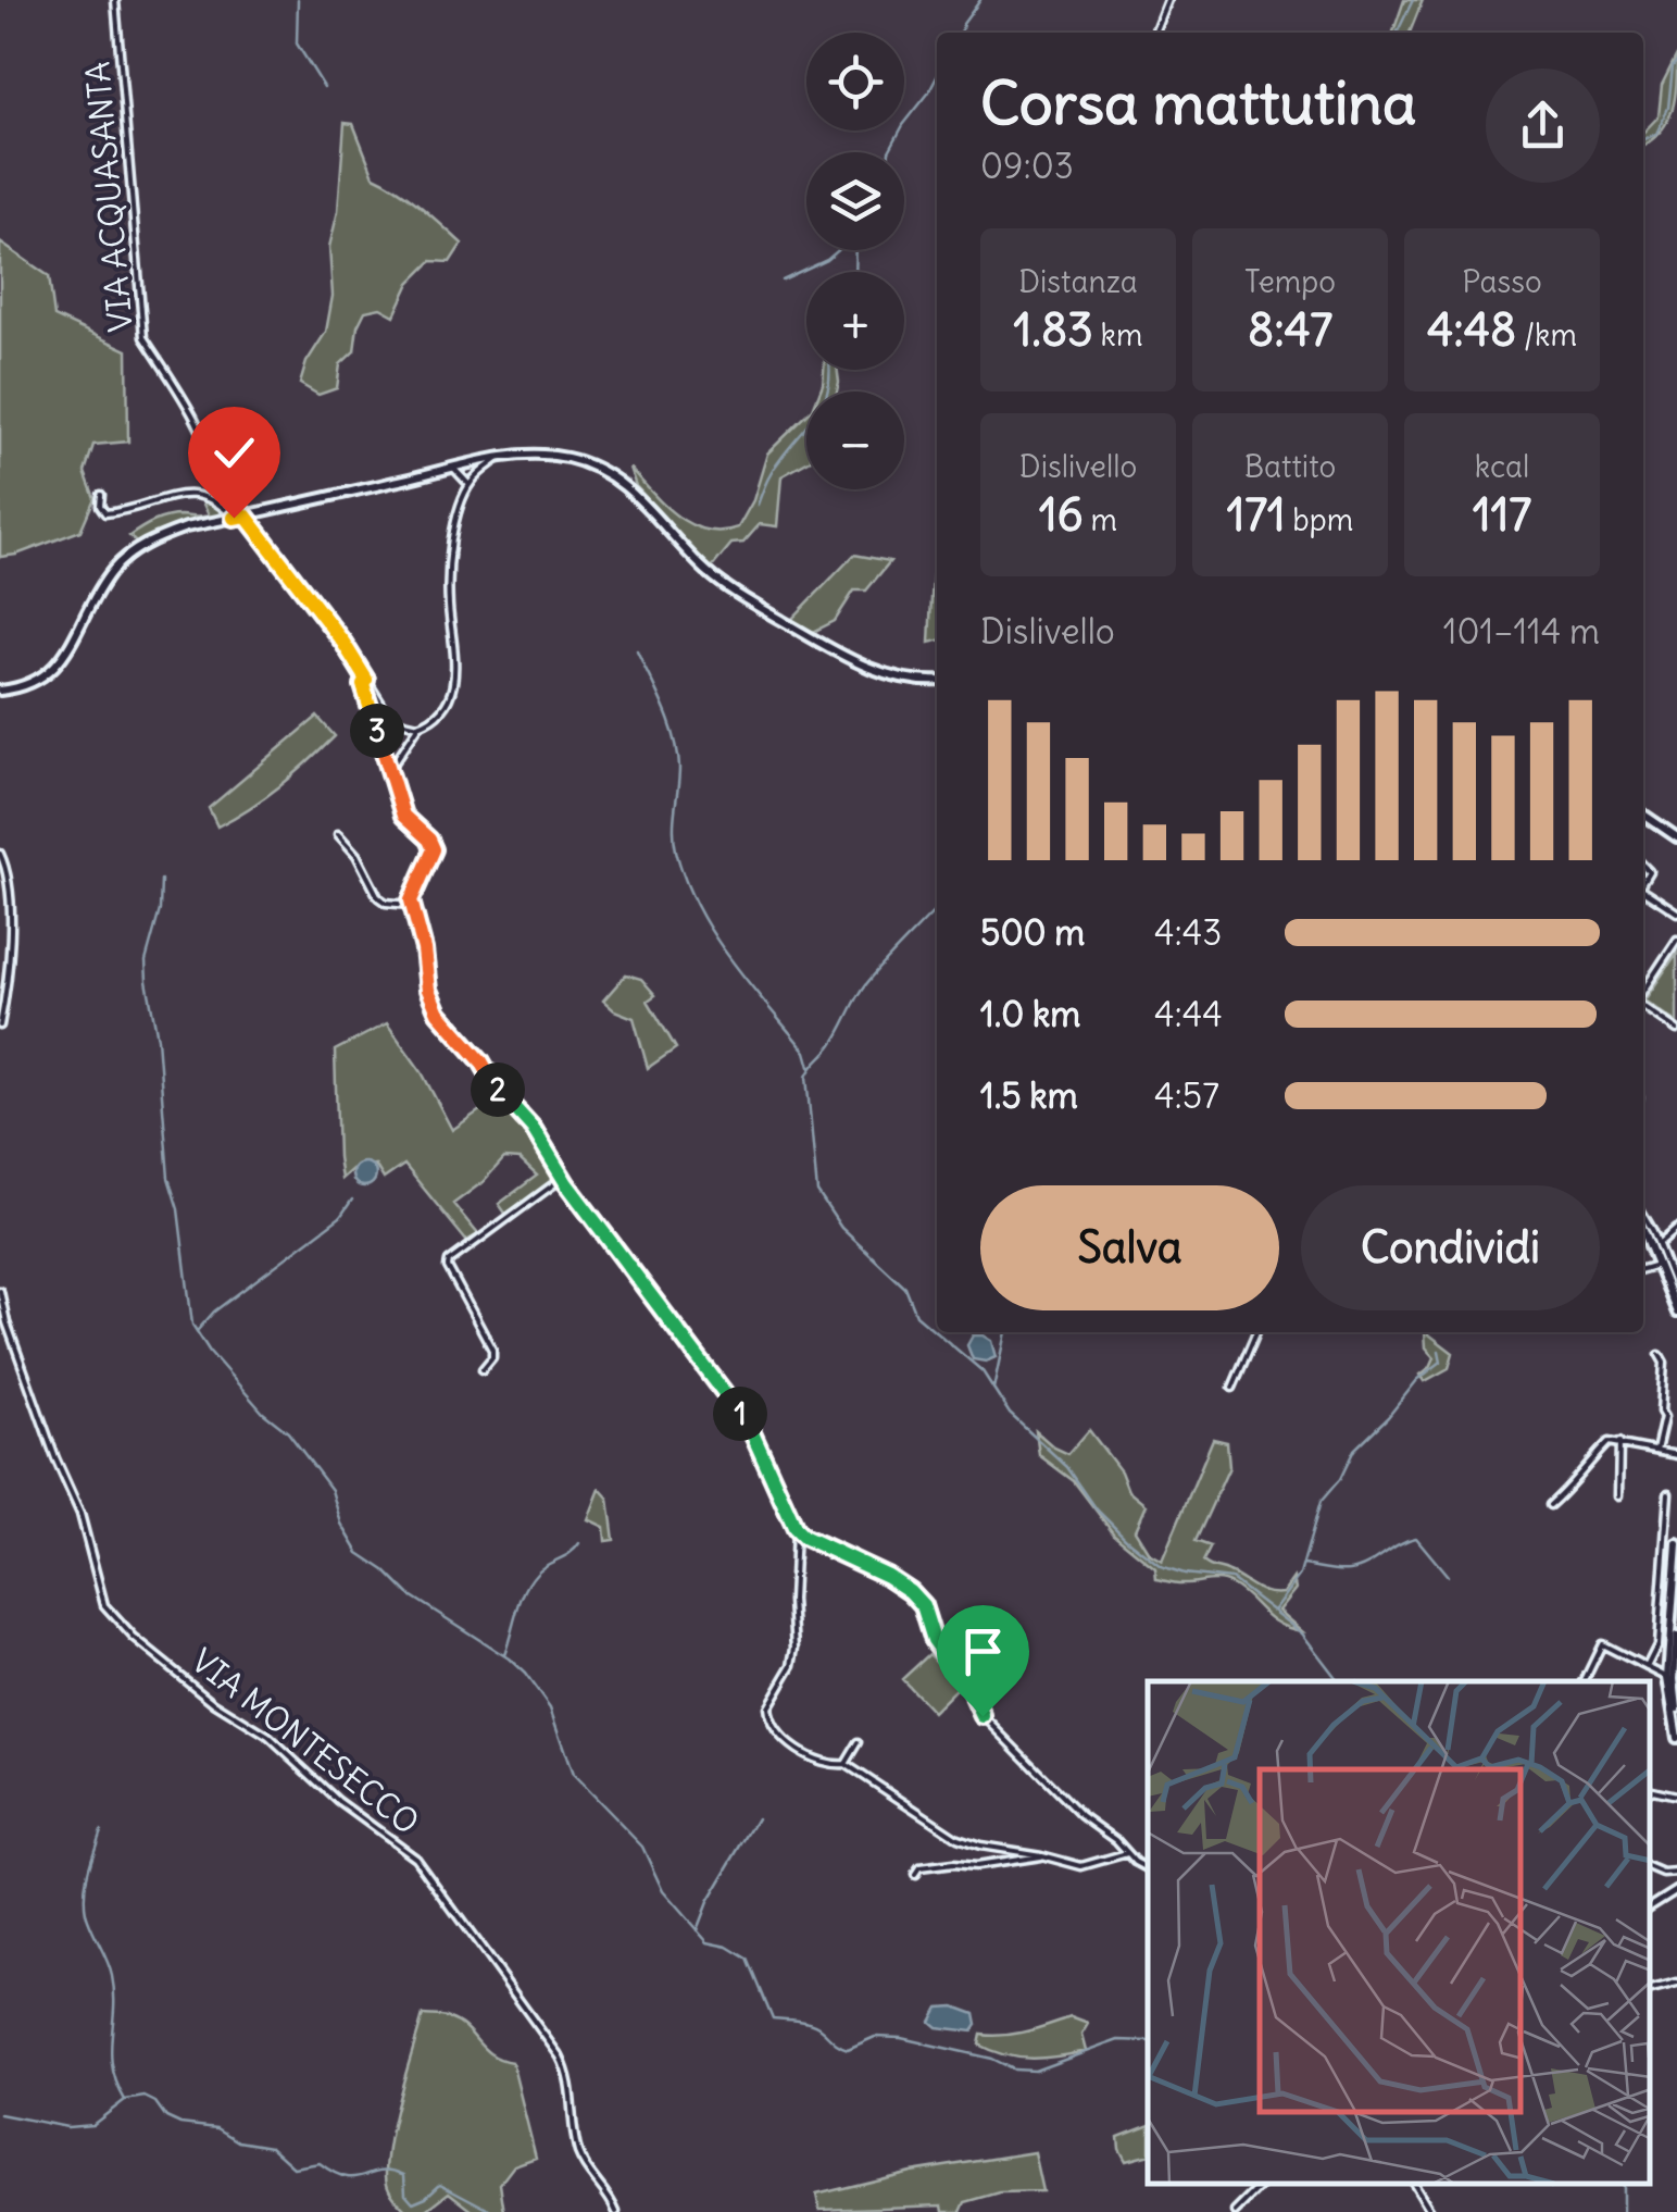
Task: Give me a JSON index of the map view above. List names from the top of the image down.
{
  "streets": {
    "street": ["VIA ACQUASANTA", "VIA MONTESECCO"]
  },
  "page": {
    "map_buttons": ["+", "−"],
    "heading": ["Corsa mattutina", "09:03"],
    "stats": [
      ["Distanza", "1.83 km"],
      ["Tempo", "8:47"],
      ["Passo", "4:48 /km"],
      ["Dislivello", "16 m"],
      ["Battito", "171 bpm"],
      ["kcal", "117"]
    ],
    "chart": ["Dislivello", "101–114 m"],
    "pins": ["3", "2", "1"],
    "list": [
      {
        "name": "500 m",
        "note": "4:43"
      },
      {
        "name": "1.0 km",
        "note": "4:44"
      },
      {
        "name": "1.5 km",
        "note": "4:57"
      }
    ],
    "buttons": ["Salva", "Condividi"]
  }
}
